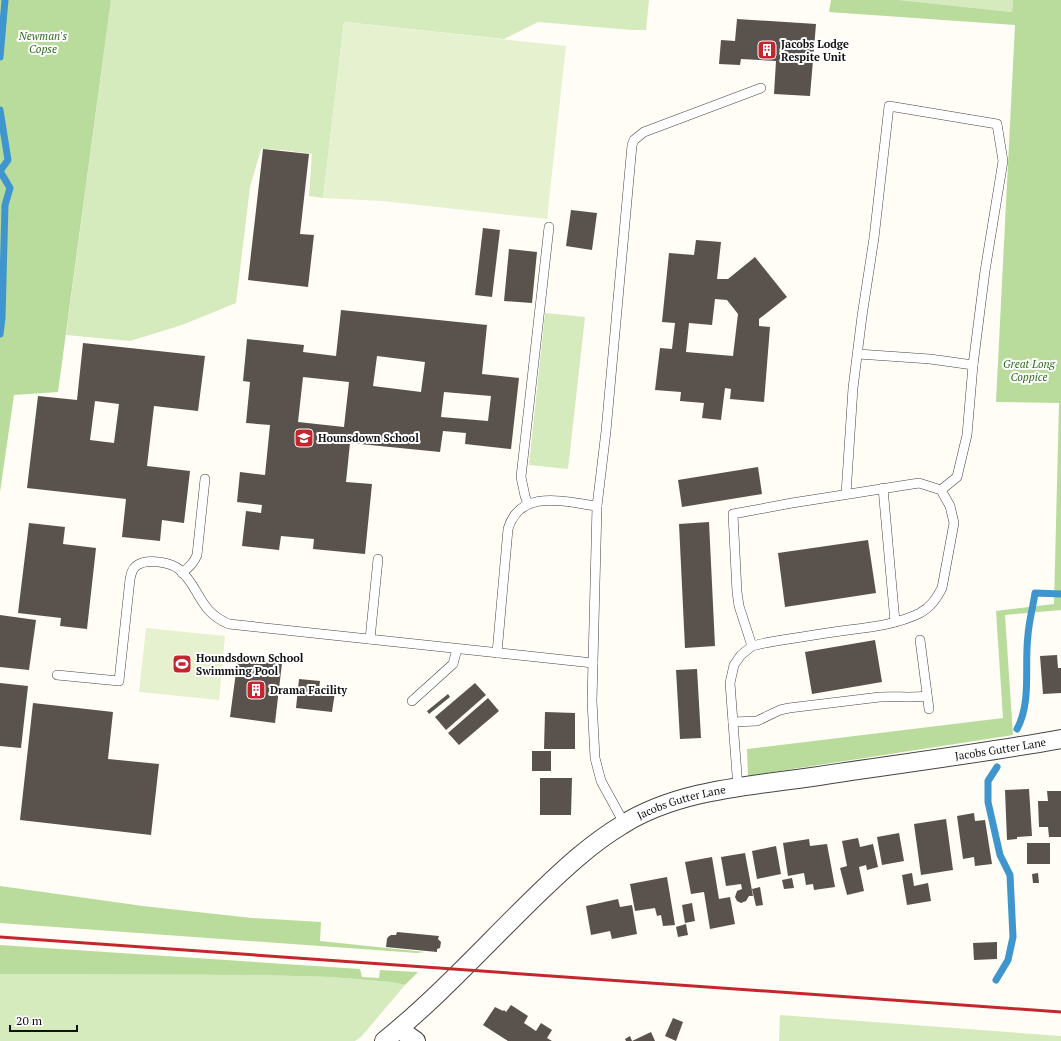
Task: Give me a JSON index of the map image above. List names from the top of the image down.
{
  "streets": {
    "street": ["Jacobs Gutter Lane"]
  },
  "parks": ["Newman's Copse", "Great Long Coppice"],
  "places": {
    "building": ["Jacobs Lodge Respite Unit", "Drama Facility"],
    "school or university": ["Hounsdown School"],
    "sports": ["Houndsdown School Swimming Pool"]
  },
  "scale_bar": "20 m"
}
